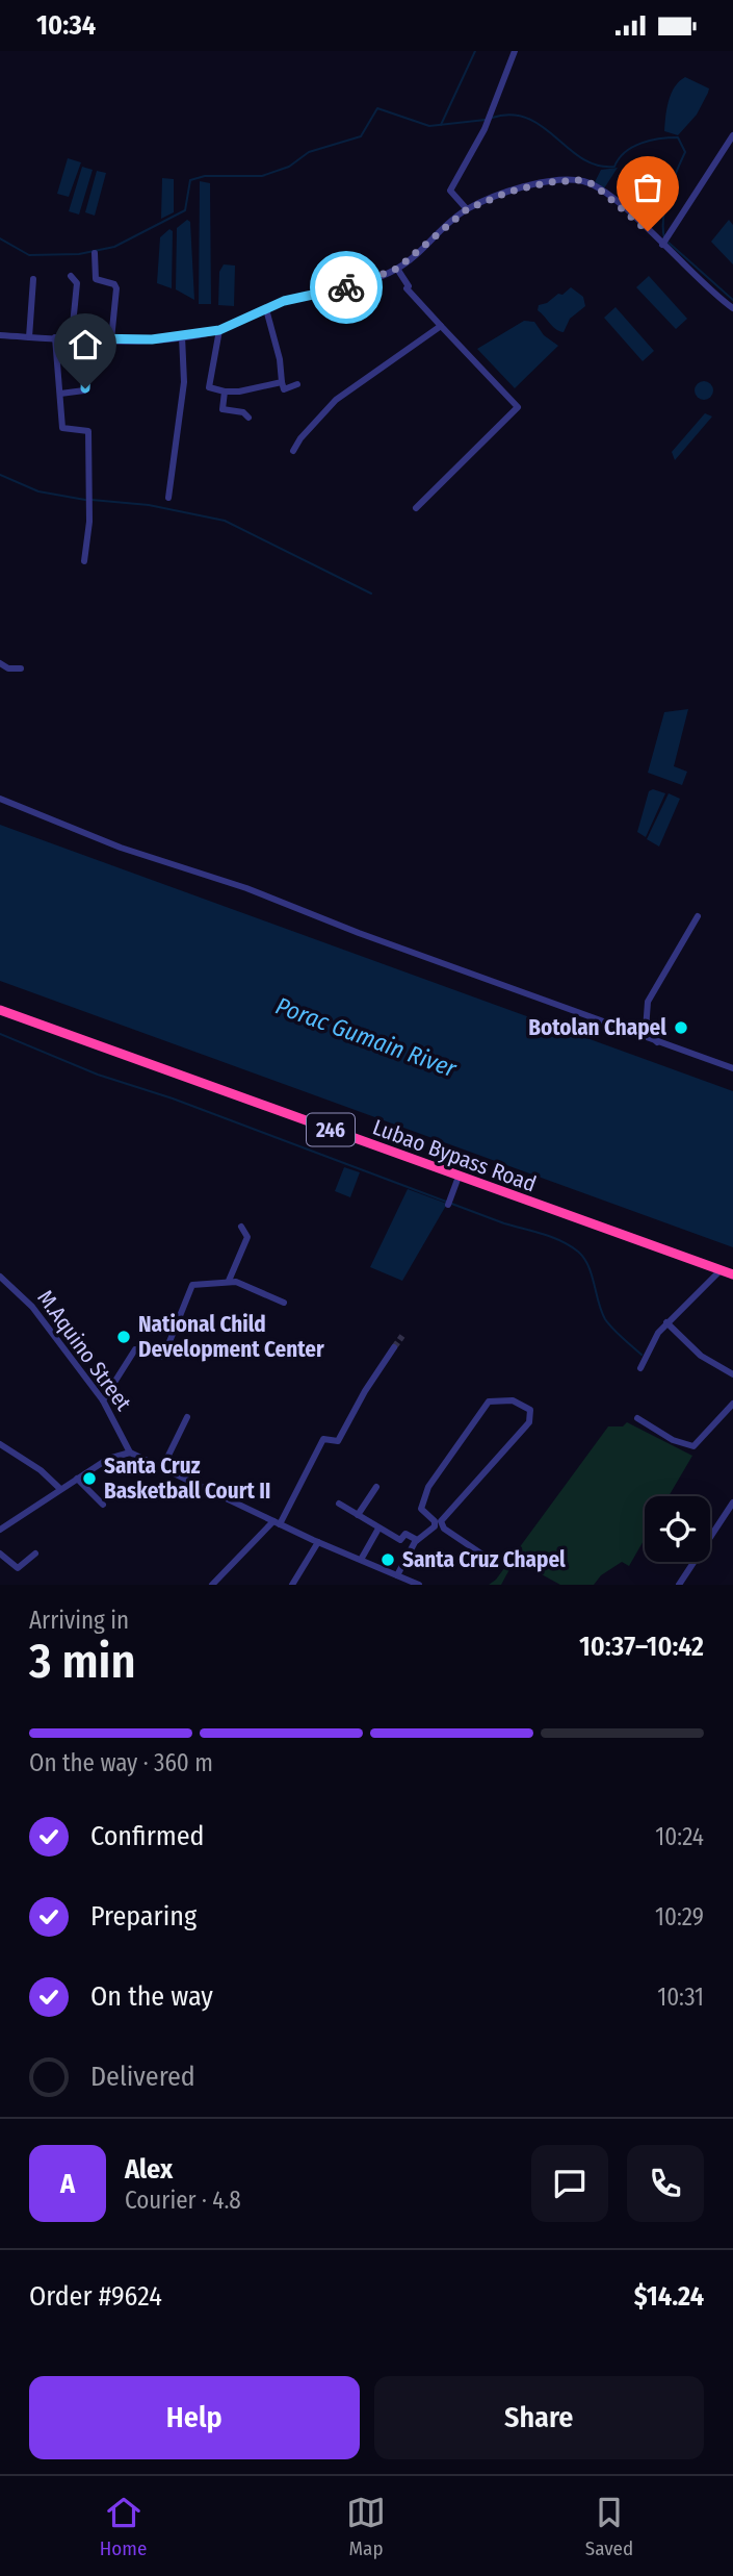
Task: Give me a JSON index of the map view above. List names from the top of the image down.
{
  "streets": {
    "highway": ["246", "Lubao Bypass Road"],
    "street": ["M.Aquino Street"]
  },
  "water": ["Porac Gumain River"],
  "places": [
    "Botolan Chapel",
    "National Child Development Center",
    "Santa Cruz Basketball Court II",
    "Santa Cruz Chapel"
  ],
  "page": {
    "status": "10:34",
    "heading": ["3 min", "Arriving in", "10:37–10:42"],
    "panel": [
      "Alex",
      "Courier · 4.8",
      "Order #9624",
      "$14.24"
    ],
    "bar": "On the way · 360 m",
    "list": [
      ["Confirmed", "10:24"],
      ["Preparing", "10:29"],
      ["On the way", "10:31"],
      "Delivered"
    ],
    "round": "A",
    "buttons": ["Help", "Share"],
    "tabs": ["Home", "Map", "Saved"]
  }
}
